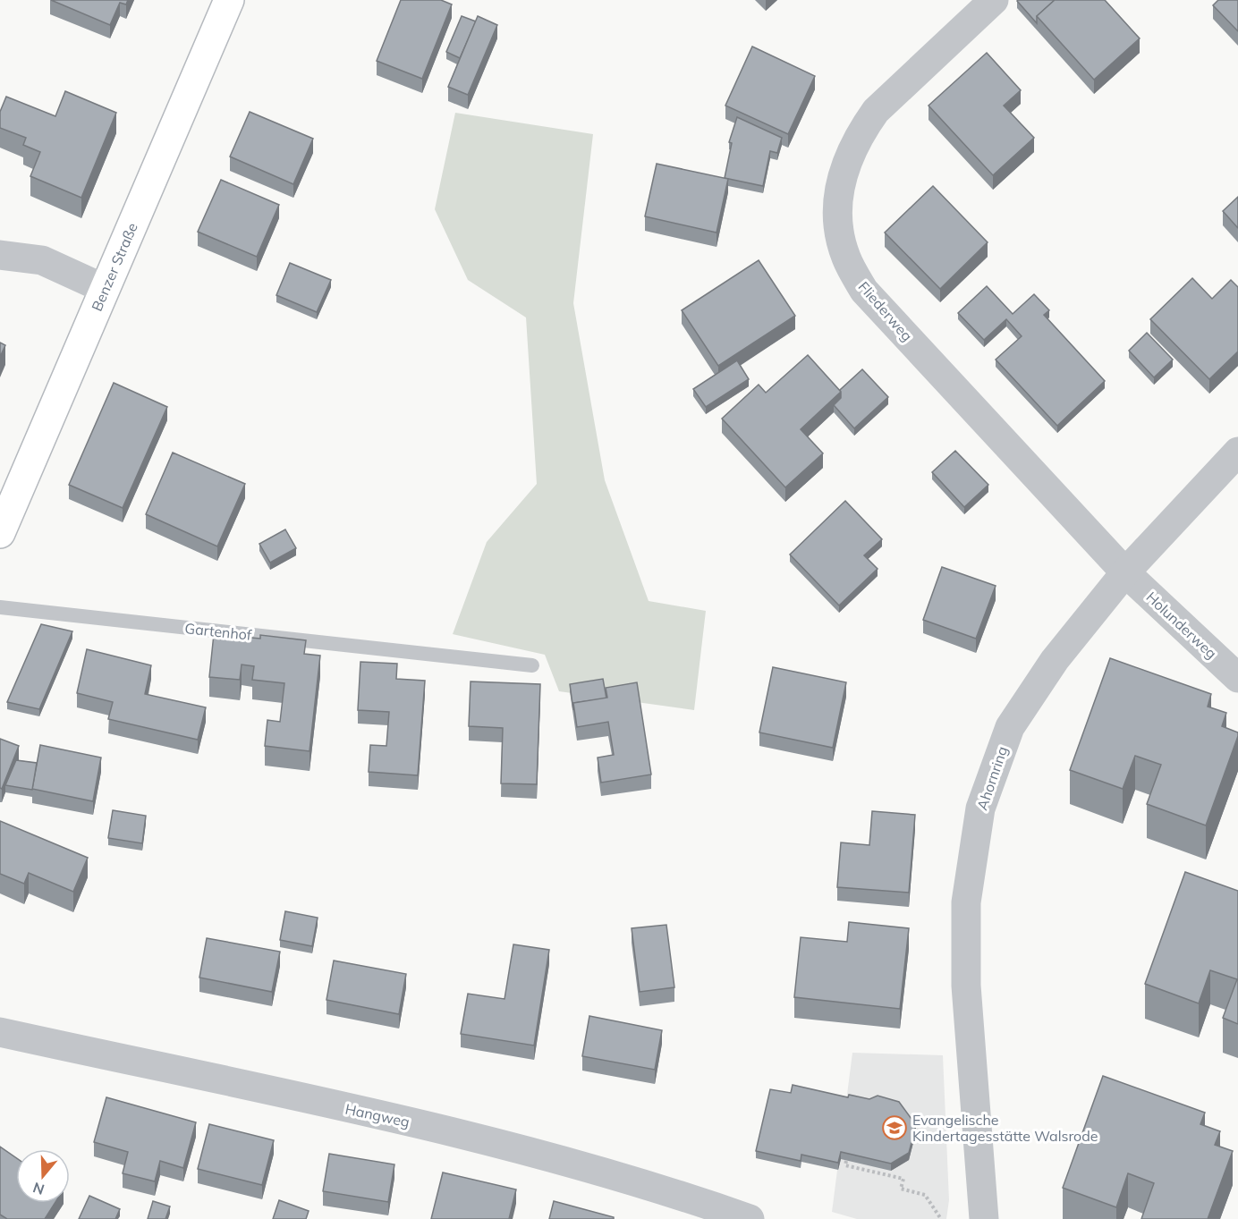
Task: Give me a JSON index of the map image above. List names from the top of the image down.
{
  "streets": {
    "street": [
      "Benzer Straße",
      "Fliederweg",
      "Holunderweg",
      "Ahornring",
      "Hangweg"
    ],
    "lane": ["Gartenhof"]
  },
  "crossings": [
    ["Fliederweg", "Holunderweg"],
    ["Fliederweg", "Ahornring"],
    ["Holunderweg", "Ahornring"]
  ],
  "places": {
    "school or university": ["Evangelische Kindertagesstätte Walsrode"]
  },
  "north": "bottom"
}
